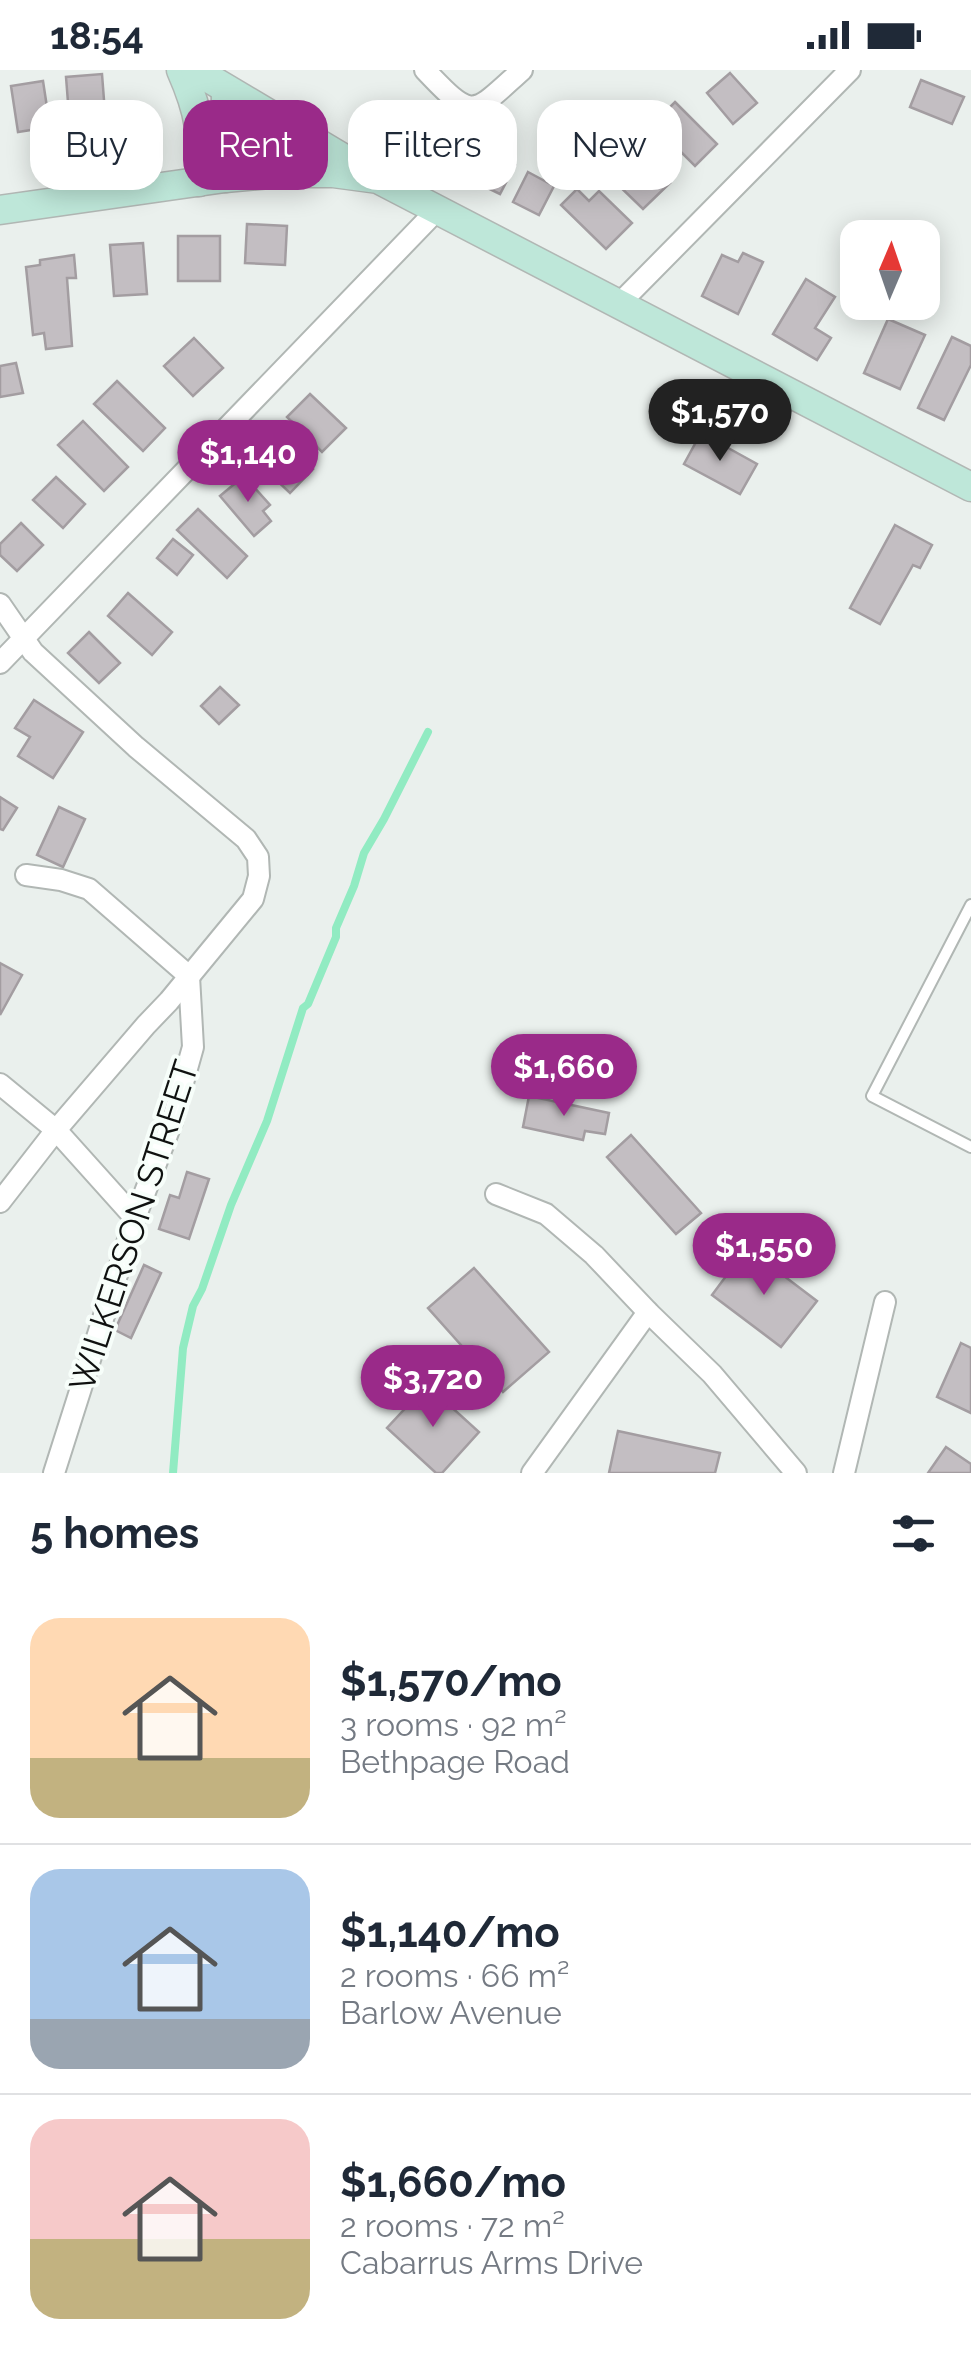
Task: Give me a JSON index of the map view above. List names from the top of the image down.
{
  "streets": {
    "street": ["WILKERSON STREET"]
  },
  "north": "top",
  "page": {
    "status": "18:54",
    "chip": [
      "Buy",
      "Rent",
      "Filters",
      "New"
    ],
    "price": [
      "$1,570",
      "$1,140",
      "$1,660",
      "$1,550",
      "$3,720"
    ],
    "heading": "5 homes",
    "list": [
      {
        "name": "$1,570/mo",
        "note": "3 rooms · 92 m² · Bethpage Road"
      },
      {
        "name": "$1,140/mo",
        "note": "2 rooms · 66 m² · Barlow Avenue"
      },
      {
        "name": "$1,660/mo",
        "note": "2 rooms · 72 m² · Cabarrus Arms Drive"
      }
    ]
  }
}
